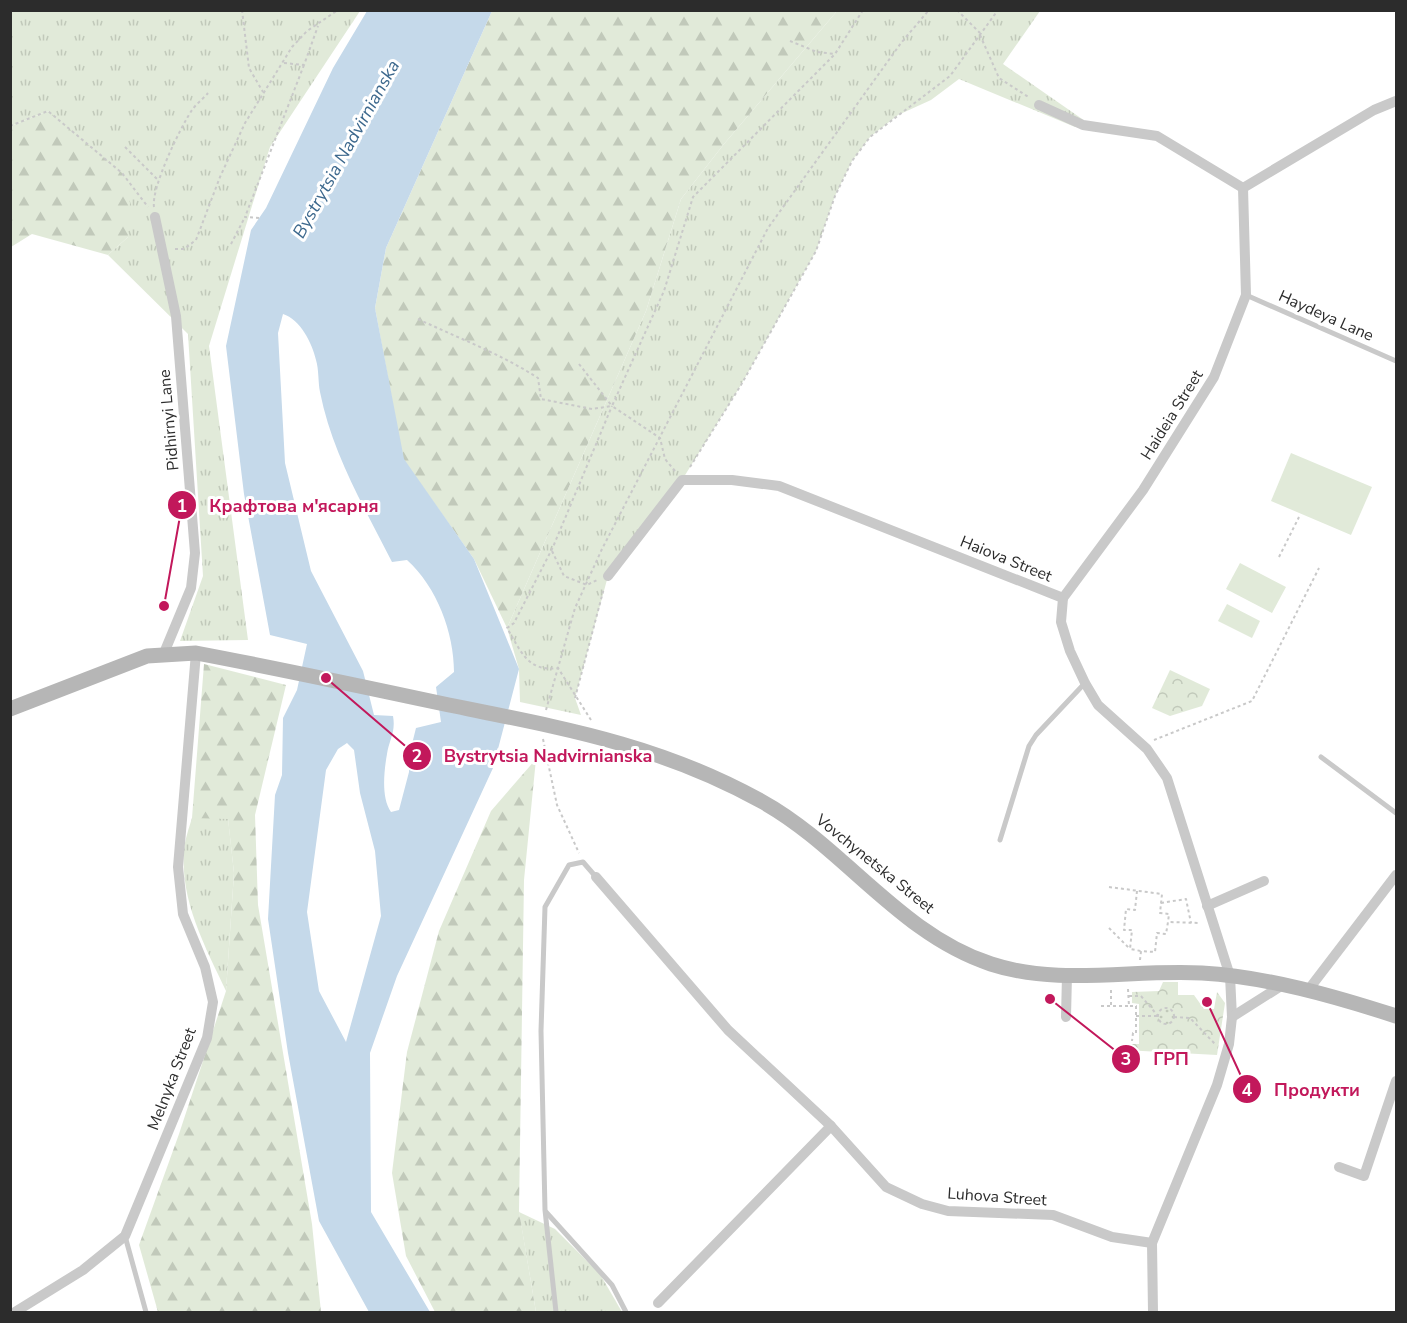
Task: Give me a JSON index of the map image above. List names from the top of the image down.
{
  "streets": {
    "street": [
      "Haideia Street",
      "Pidhirnyi Lane",
      "Haiova Street",
      "Vovchynetska Street",
      "Melnyka Street",
      "Luhova Street"
    ],
    "lane": ["Haydeya Lane"]
  },
  "crossings": [
    ["Haydeya Lane", "Haideia Street"],
    ["Haideia Street", "Haiova Street"],
    ["Pidhirnyi Lane", "Vovchynetska Street"],
    ["Haiova Street", "Vovchynetska Street"],
    ["Haiova Street", "Luhova Street"],
    ["Vovchynetska Street", "Melnyka Street"]
  ],
  "water": ["Bystrytsia Nadvirnianska"],
  "places": [
    "Крафтова м'ясарня",
    "Bystrytsia Nadvirnianska",
    "ГРП",
    "Продукти"
  ]
}
